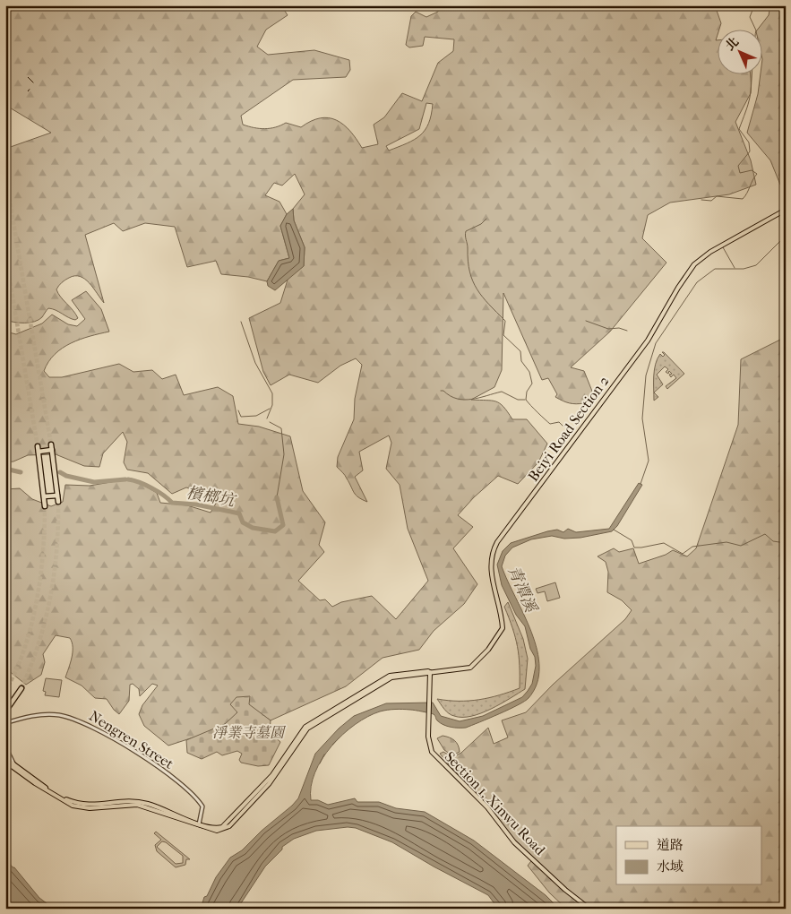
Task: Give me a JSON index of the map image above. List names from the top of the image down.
{
  "streets": {
    "main road": ["Beiyi Road Section 2", "Section 1, Xinwu Road"],
    "street": ["Nengren Street"]
  },
  "crossings": [
    ["Beiyi Road Section 2", "Nengren Street"],
    ["Beiyi Road Section 2", "Section 1, Xinwu Road"]
  ],
  "water": ["檳榔坑", "青潭溪"],
  "parks": ["淨業寺墓園"],
  "legend": ["道路", "水域"],
  "north": "top left"
}
